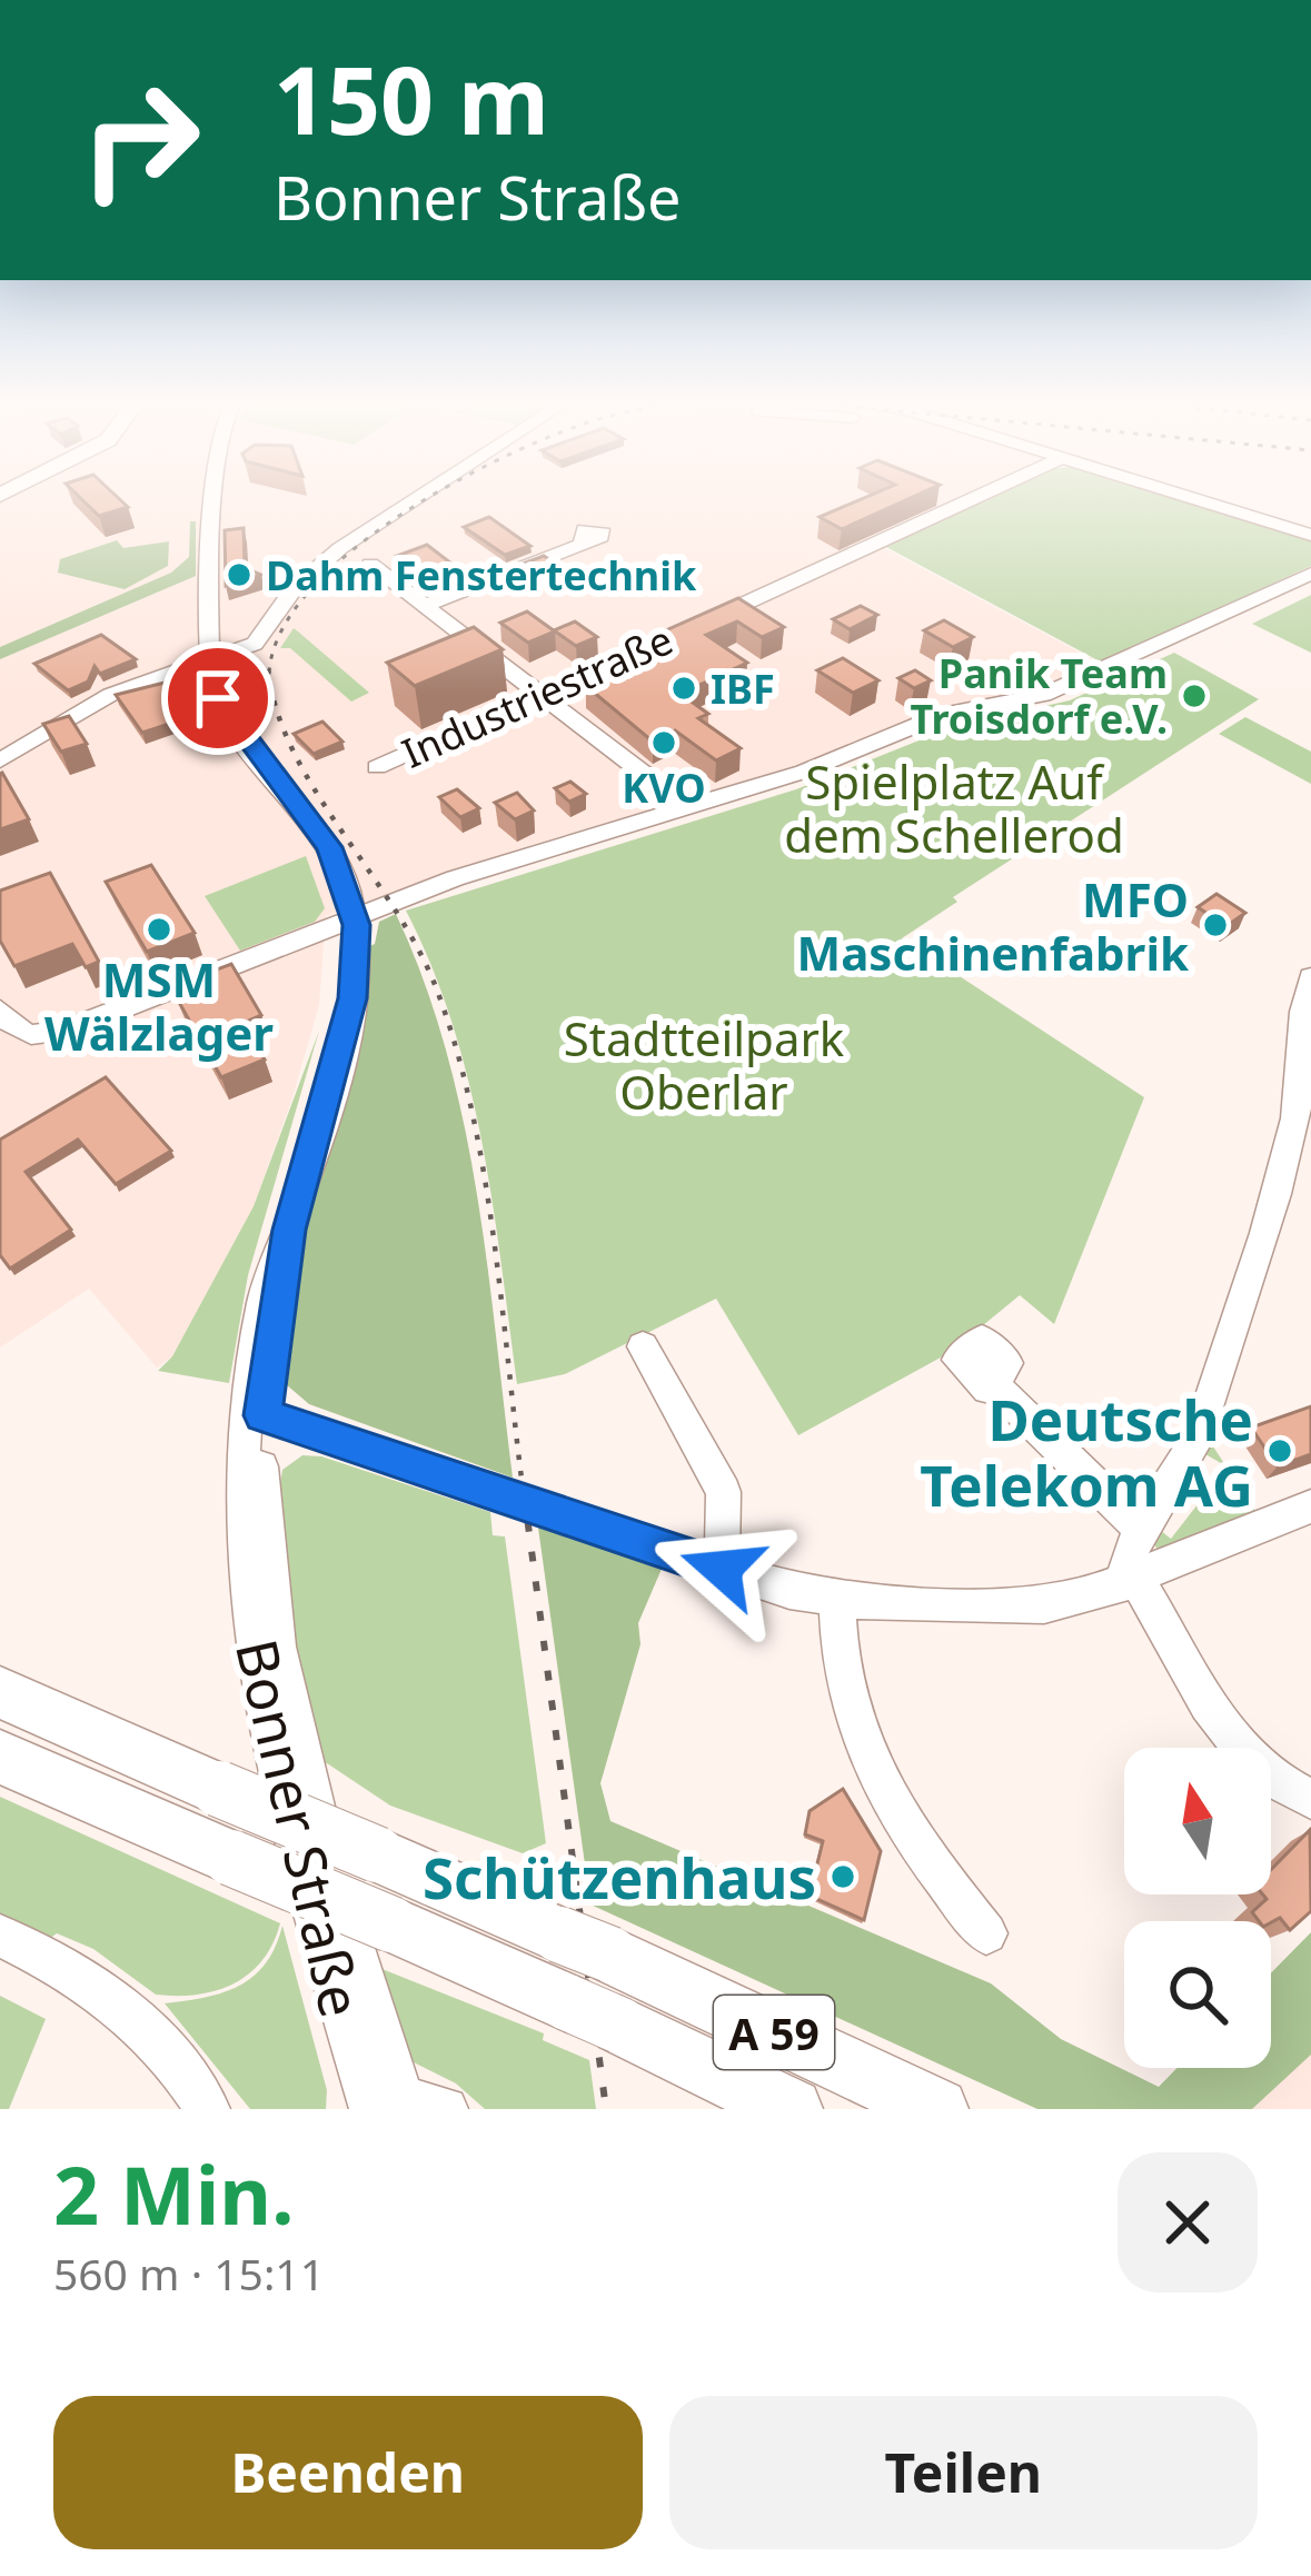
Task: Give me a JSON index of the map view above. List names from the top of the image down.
{
  "streets": {
    "highway": ["A 59"],
    "street": ["Industriestraße", "Bonner Straße"]
  },
  "parks": ["Spielplatz Auf dem Schellerod", "Stadtteilpark Oberlar"],
  "places": [
    "Dahm Fenstertechnik",
    "IBF",
    "Panik Team Troisdorf e.V.",
    "KVO",
    "MFO Maschinenfabrik",
    "MSM Wälzlager",
    "Deutsche Telekom AG",
    "Schützenhaus"
  ],
  "north": "top",
  "page": {
    "turn": ["150 m", "Bonner Straße"],
    "heading": ["2 Min.", "560 m · 15:11"],
    "buttons": ["Beenden", "Teilen"]
  }
}
